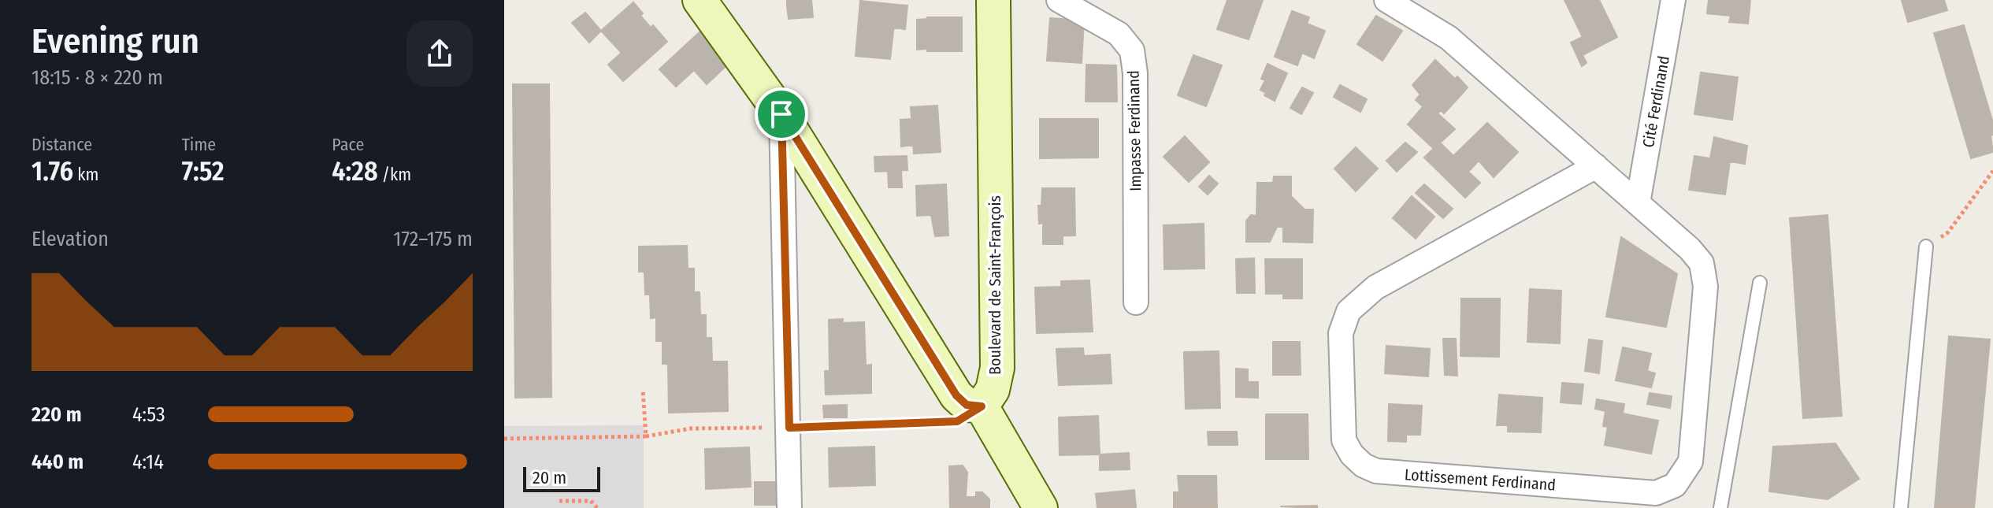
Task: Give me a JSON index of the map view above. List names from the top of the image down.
{
  "streets": {
    "main road": ["Boulevard de Saint-François"],
    "street": ["Cité Ferdinand", "Impasse Ferdinand", "Lottissement Ferdinand"]
  },
  "crossings": [
    ["Cité Ferdinand", "Lottissement Ferdinand"]
  ],
  "scale_bar": "20 m",
  "page": {
    "heading": ["Evening run", "18:15 · 8 × 220 m"],
    "stats": [
      ["Distance", "1.76 km"],
      ["Time", "7:52"],
      ["Pace", "4:28 /km"]
    ],
    "chart": ["Elevation", "172–175 m"],
    "list": [
      {
        "name": "220 m",
        "note": "4:53"
      },
      {
        "name": "440 m",
        "note": "4:14"
      }
    ],
    "scale": "20 m"
  }
}
